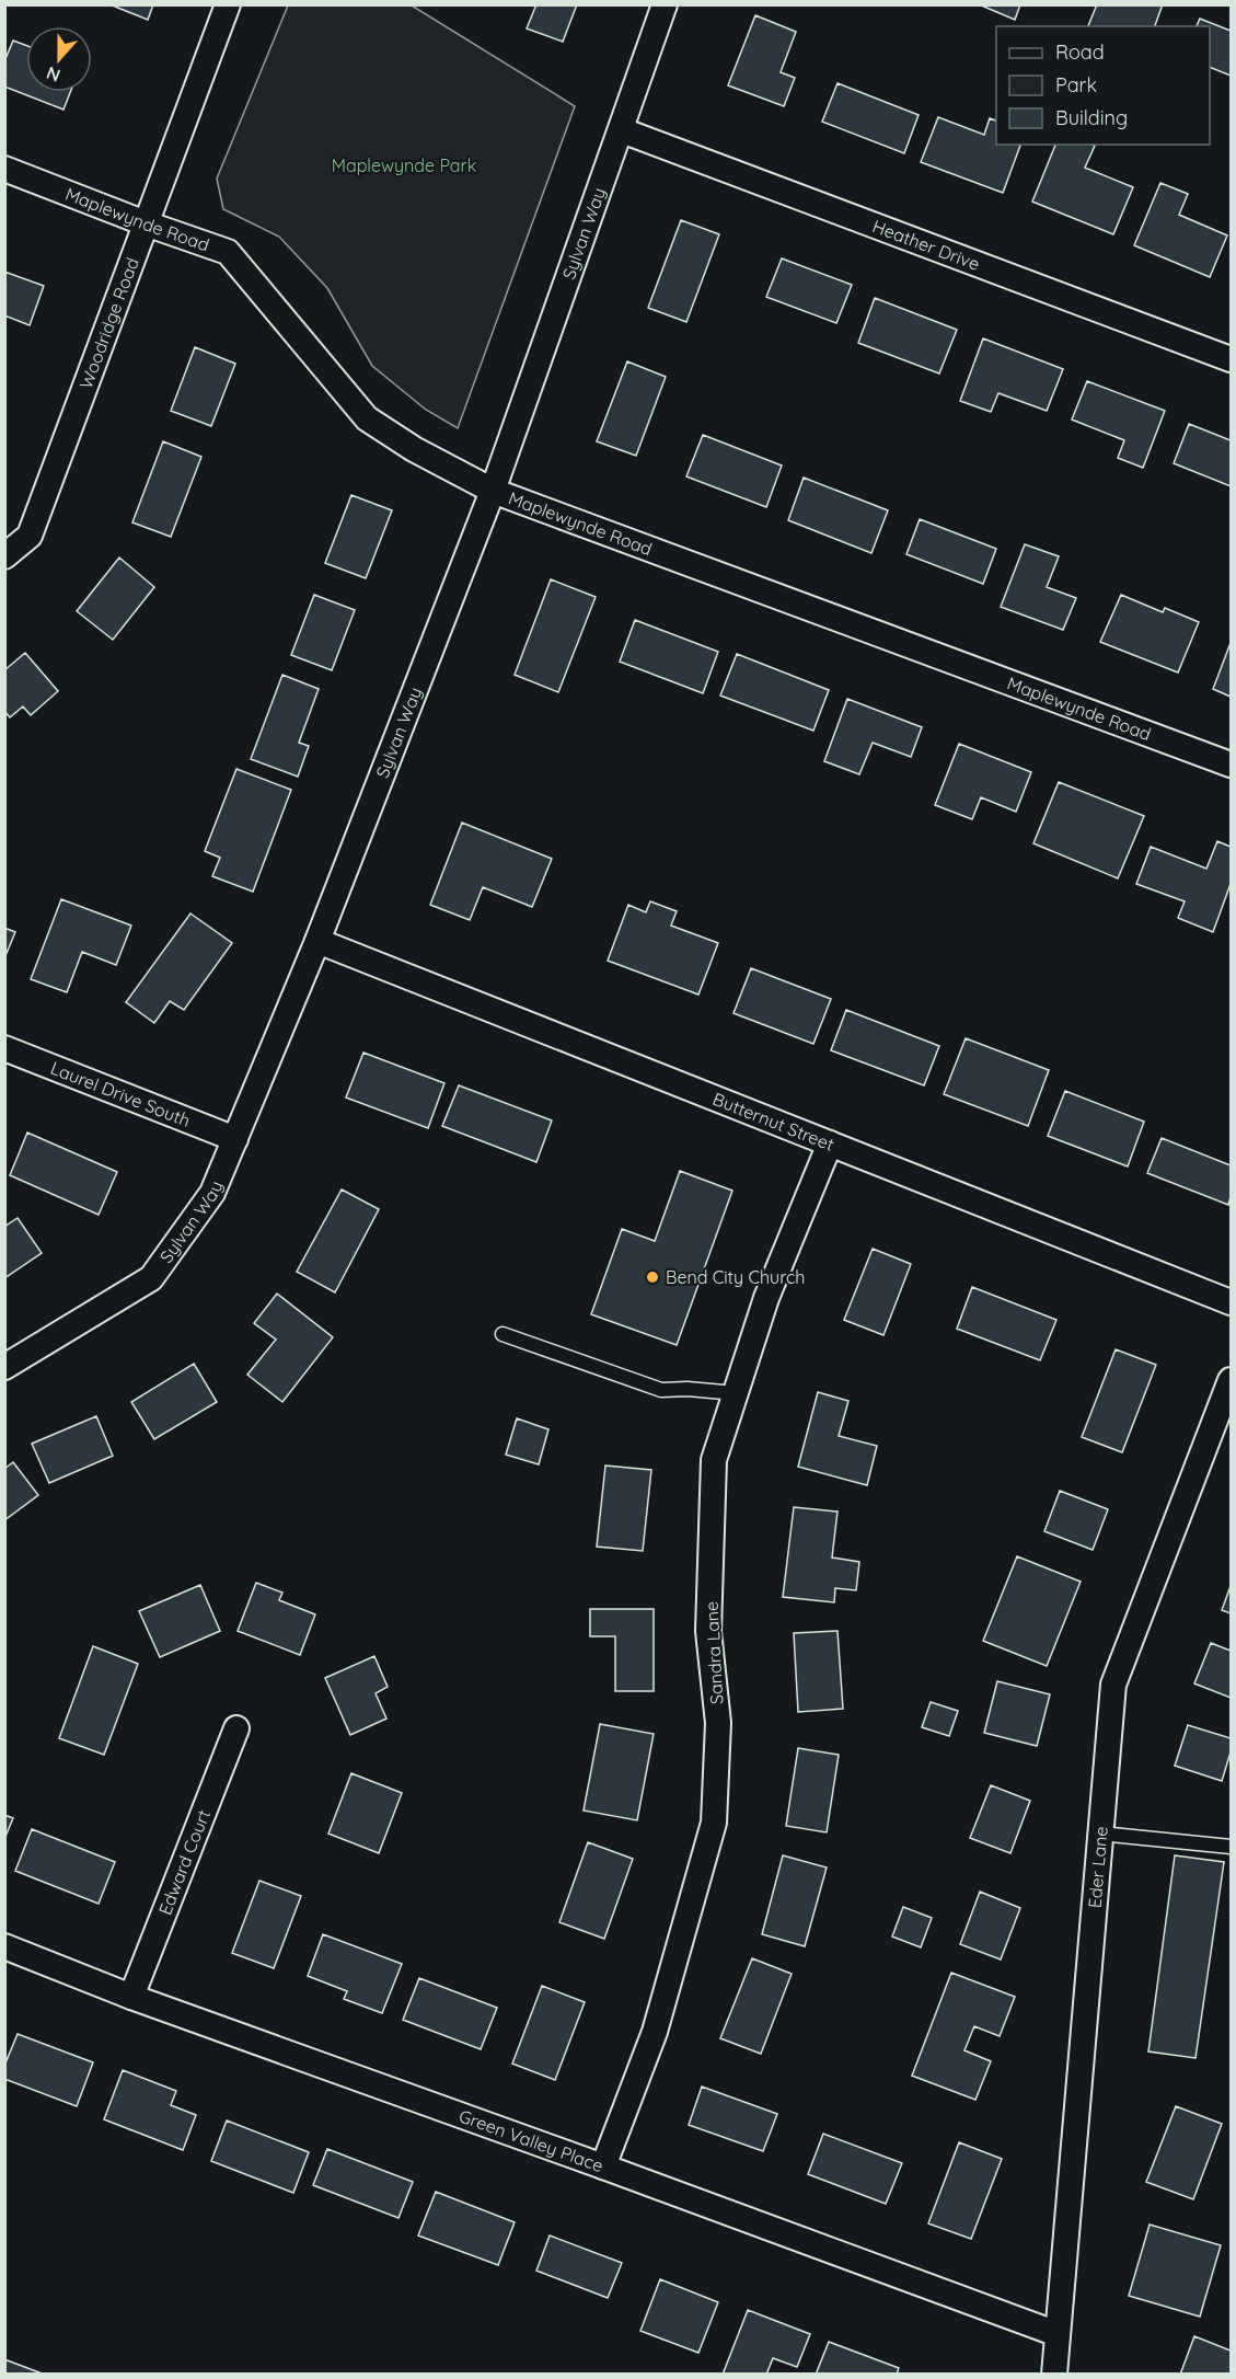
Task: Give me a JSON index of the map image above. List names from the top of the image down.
{
  "streets": {
    "street": [
      "Maplewynde Road",
      "Sylvan Way",
      "Heather Drive",
      "Woodridge Road",
      "Laurel Drive South",
      "Butternut Street",
      "Sandra Lane",
      "Edward Court",
      "Eder Lane",
      "Green Valley Place"
    ]
  },
  "crossings": [
    ["Maplewynde Road", "Sylvan Way"],
    ["Maplewynde Road", "Woodridge Road"],
    ["Sylvan Way", "Heather Drive"],
    ["Sylvan Way", "Laurel Drive South"],
    ["Sylvan Way", "Butternut Street"],
    ["Butternut Street", "Sandra Lane"],
    ["Sandra Lane", "Green Valley Place"],
    ["Edward Court", "Green Valley Place"],
    ["Eder Lane", "Green Valley Place"]
  ],
  "parks": ["Maplewynde Park"],
  "places": ["Bend City Church"],
  "legend": ["Road", "Park", "Building"],
  "north": "bottom"
}
